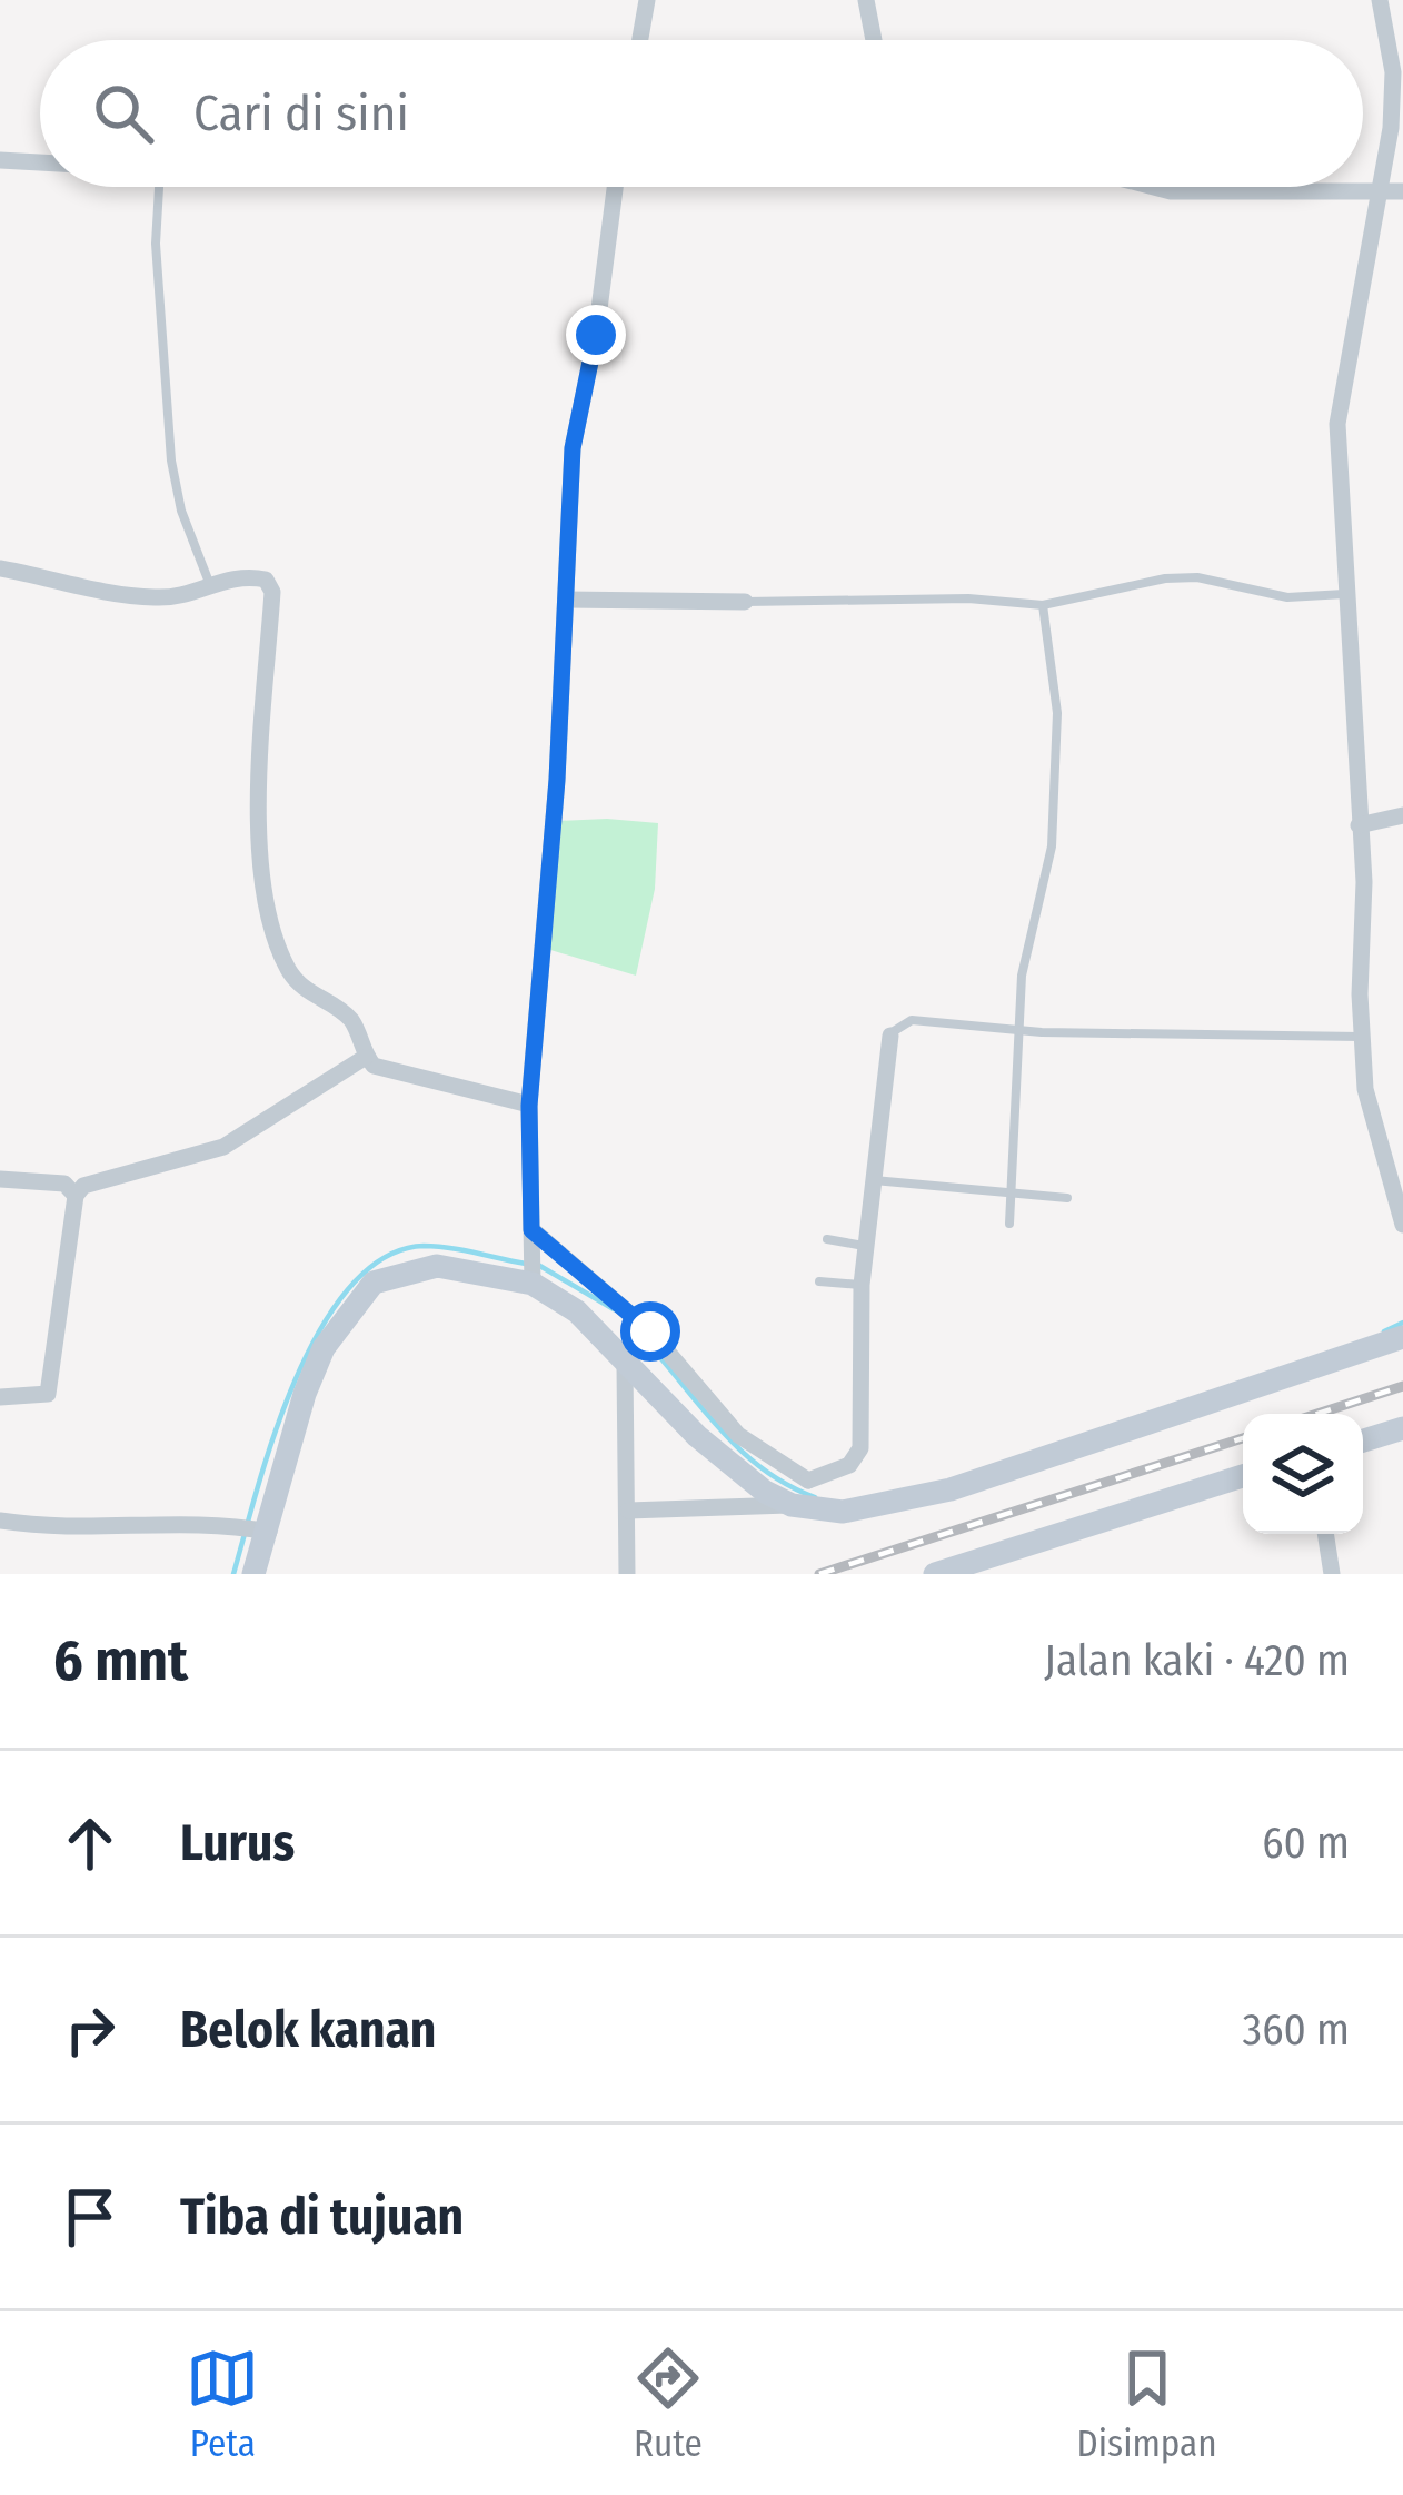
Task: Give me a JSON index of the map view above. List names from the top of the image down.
{
  "page": {
    "search": "Cari di sini",
    "heading": ["6 mnt", "Jalan kaki · 420 m"],
    "list": [
      ["Lurus", "60 m"],
      ["Belok kanan", "360 m"],
      "Tiba di tujuan"
    ],
    "nav": ["Peta", "Rute", "Disimpan"]
  }
}
